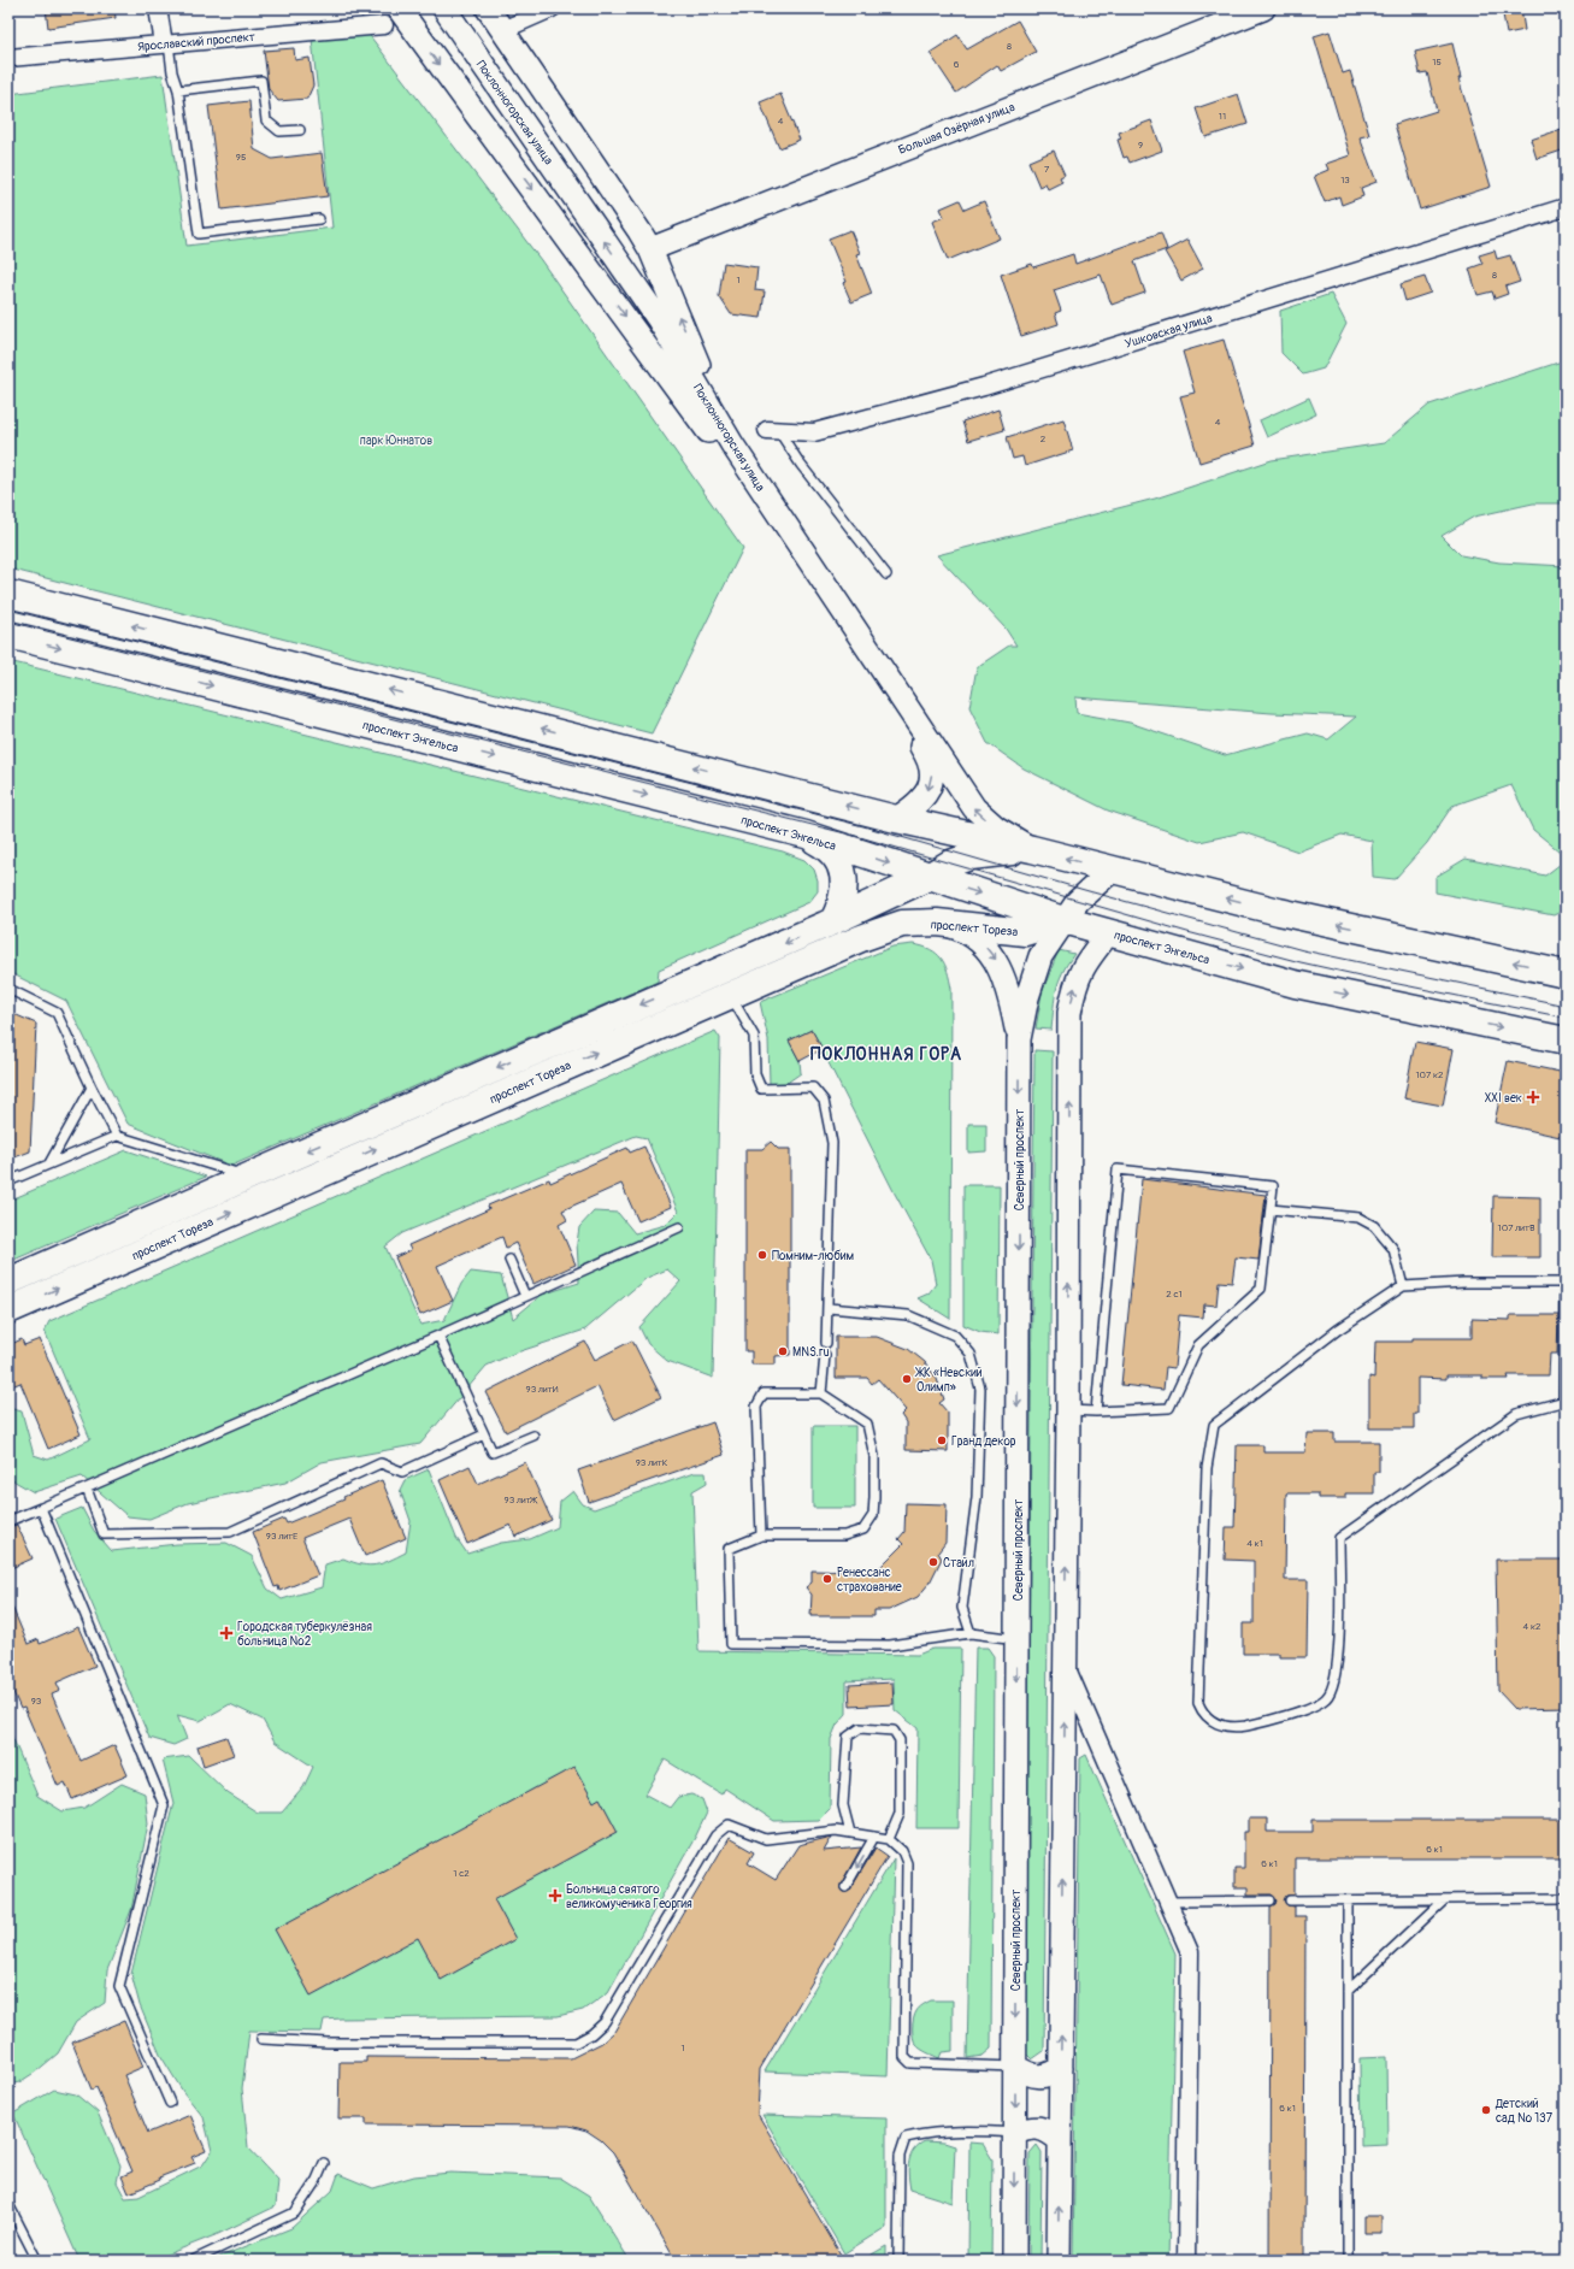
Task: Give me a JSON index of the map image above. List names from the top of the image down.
{
  "streets": {
    "main road": [
      "Поклонногорская улица",
      "Большая Озёрная улица",
      "проспект Энгельса",
      "проспект Тореза",
      "Северный проспект"
    ],
    "street": ["Ярославский проспект", "Ушковская улица"]
  },
  "crossings": [
    ["Ярославский проспект", "Поклонногорская улица"],
    ["проспект Энгельса", "проспект Тореза"],
    ["проспект Энгельса", "Северный проспект"],
    ["проспект Тореза", "Северный проспект"]
  ],
  "districts": ["ПОКЛОННАЯ ГОРА"],
  "parks": ["парк Юннатов"],
  "places": {
    "health": ["XXI век", "Городская туберкулёзная больница №2", "Больница святого великомученика Георгия"],
    "other": [
      "Помним-любим",
      "MNS.ru",
      "ЖК «Невский Олимп»",
      "Гранд декор",
      "Стайл",
      "Ренессанс страхование",
      "Детский сад № 137"
    ]
  },
  "house_numbers": [
    "8",
    "15",
    "6",
    "11",
    "4",
    "9",
    "95",
    "7",
    "13",
    "8",
    "1",
    "4",
    "2",
    "107 к2",
    "107 литВ",
    "2 с1",
    "93 литИ",
    "93 литК",
    "93 литЖ",
    "93 литЕ",
    "4 к1",
    "4 к2",
    "93",
    "6 к1",
    "6 к1",
    "1 с2",
    "1",
    "6 к1"
  ]
}
